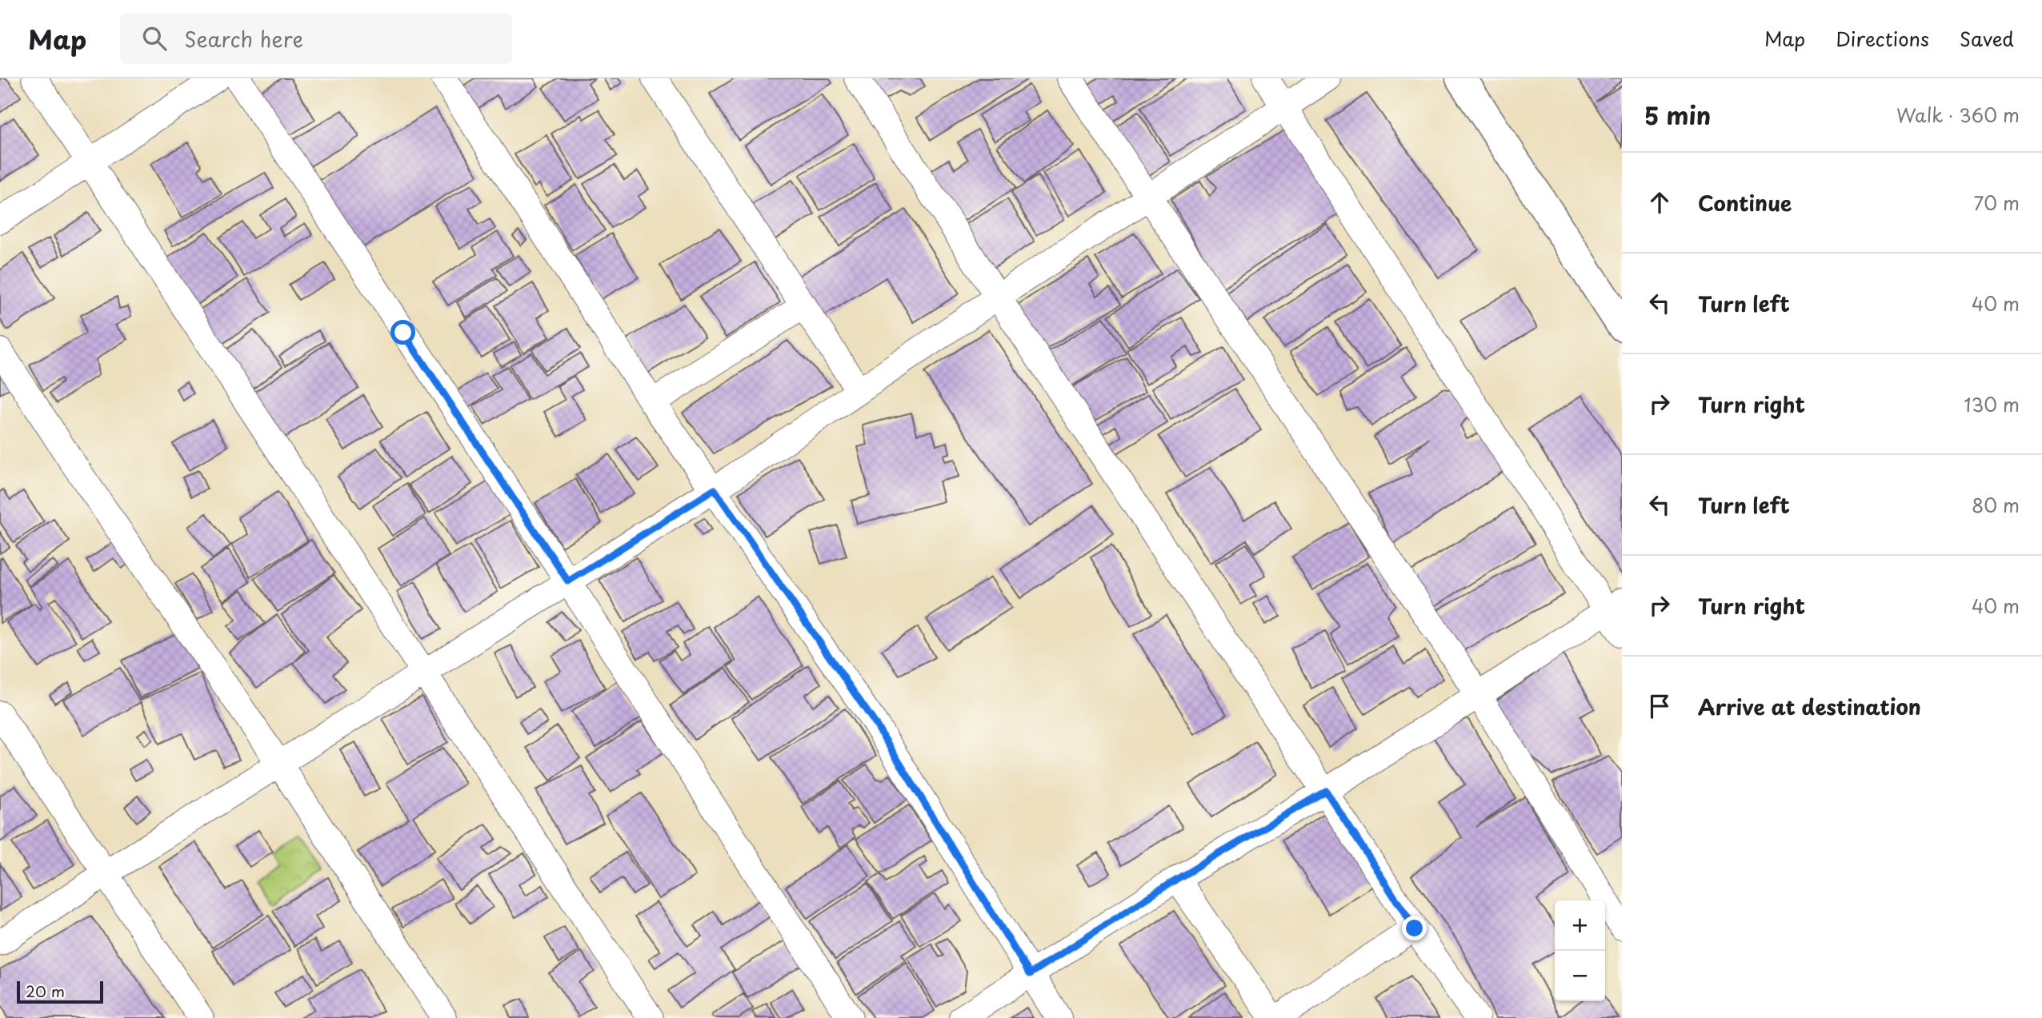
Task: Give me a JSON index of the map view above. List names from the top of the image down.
{
  "scale_bar": "20 m",
  "page": {
    "header": "Map",
    "search": "Search here",
    "nav": ["Map", "Directions", "Saved"],
    "heading": ["5 min", "Walk · 360 m"],
    "list": [
      ["Continue", "70 m"],
      ["Turn left", "40 m"],
      ["Turn right", "130 m"],
      ["Turn left", "80 m"],
      ["Turn right", "40 m"],
      "Arrive at destination"
    ],
    "map_buttons": ["+", "−"],
    "scale": "20 m"
  }
}
